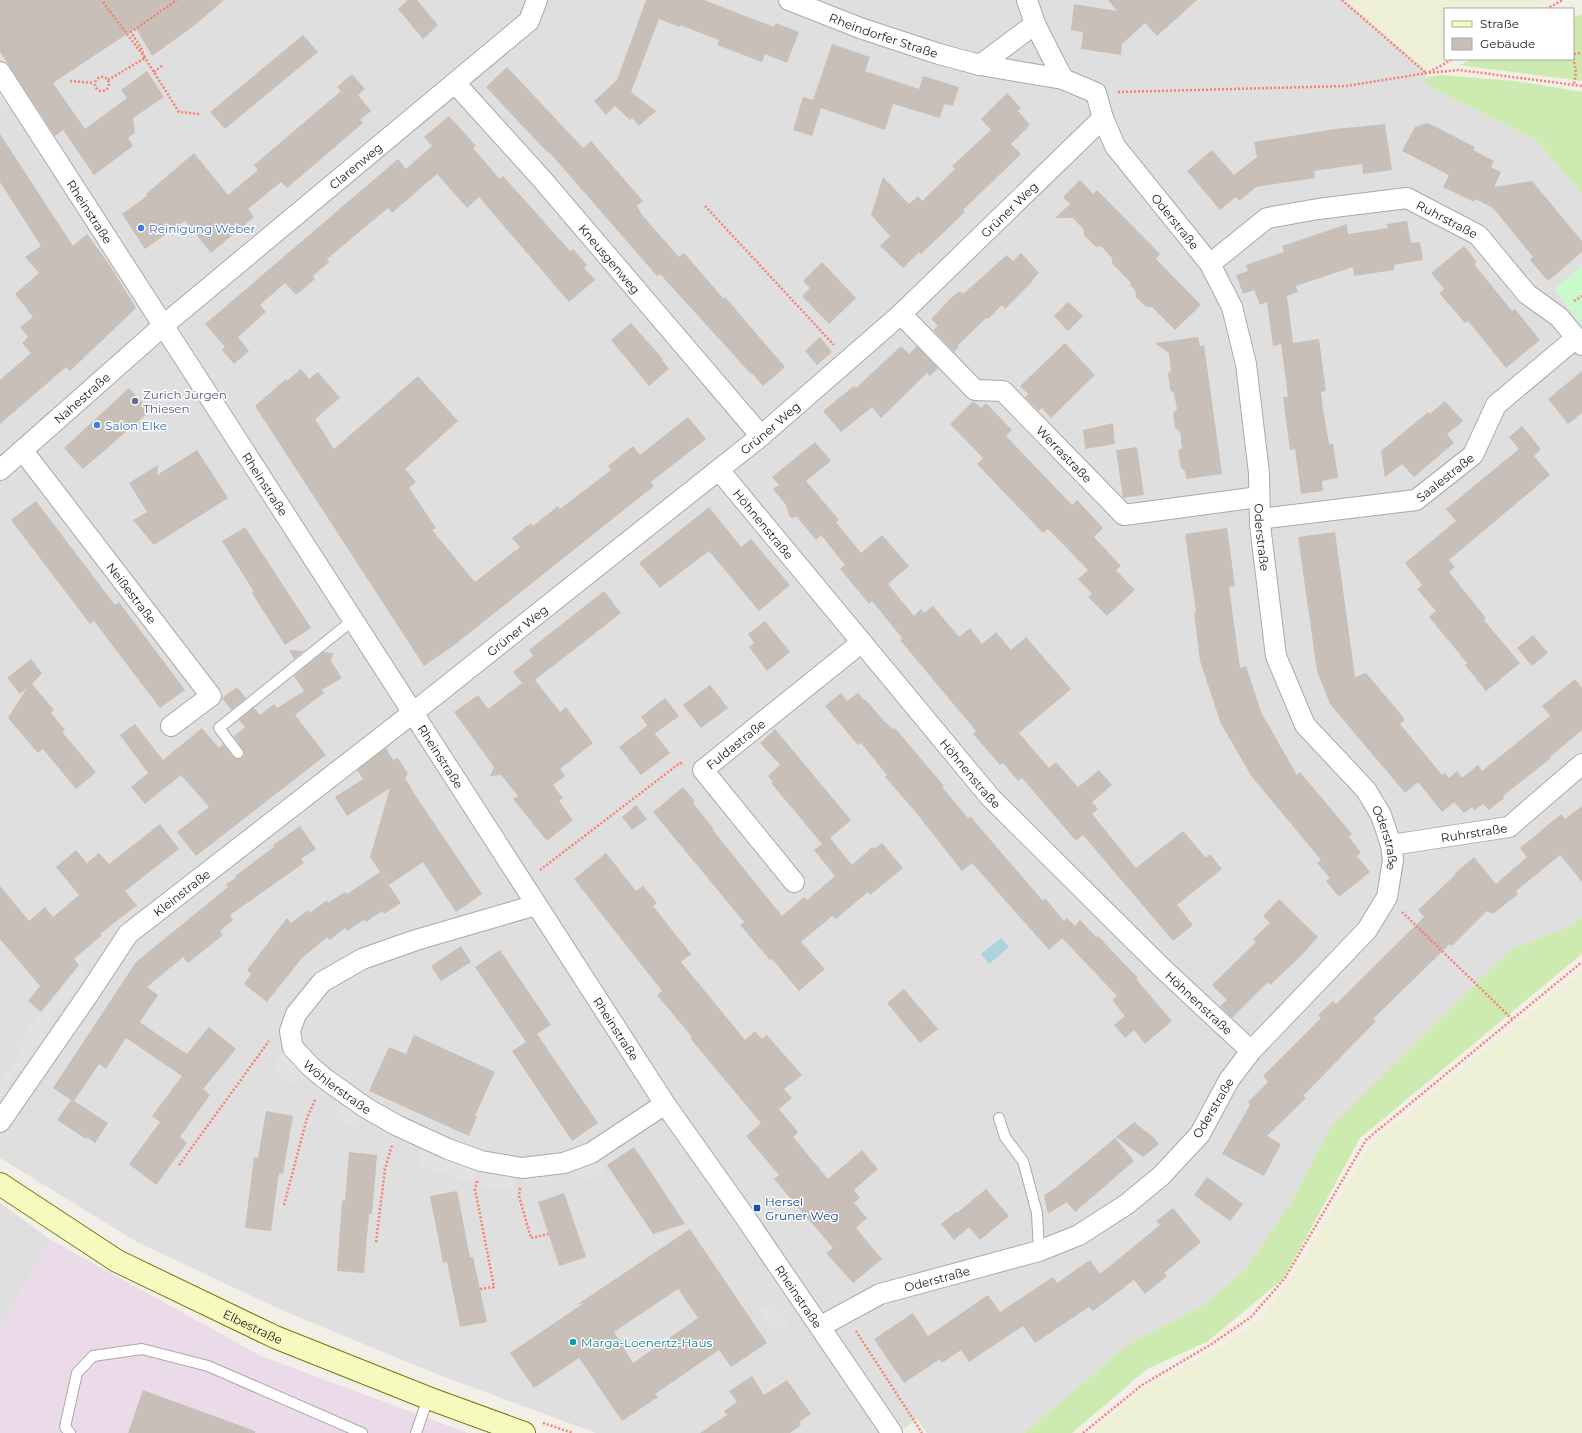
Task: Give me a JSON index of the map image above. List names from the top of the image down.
{
  "streets": {
    "main road": ["Elbestraße"],
    "street": [
      "Rheindorfer Straße",
      "Clarenweg",
      "Grüner Weg",
      "Rheinstraße",
      "Ruhrstraße",
      "Oderstraße",
      "Kneusgenweg",
      "Nahestraße",
      "Werrastraße",
      "Saalestraße",
      "Höhnenstraße",
      "Neißestraße",
      "Fuldastraße",
      "Kleinstraße",
      "Wöhlerstraße"
    ]
  },
  "crossings": [
    ["Clarenweg", "Rheinstraße"],
    ["Clarenweg", "Kneusgenweg"],
    ["Clarenweg", "Nahestraße"],
    ["Grüner Weg", "Rheinstraße"],
    ["Grüner Weg", "Oderstraße"],
    ["Grüner Weg", "Kneusgenweg"],
    ["Grüner Weg", "Werrastraße"],
    ["Grüner Weg", "Höhnenstraße"],
    ["Grüner Weg", "Kleinstraße"],
    ["Rheinstraße", "Oderstraße"],
    ["Rheinstraße", "Nahestraße"],
    ["Rheinstraße", "Kleinstraße"],
    ["Rheinstraße", "Wöhlerstraße"],
    ["Ruhrstraße", "Oderstraße"],
    ["Ruhrstraße", "Saalestraße"],
    ["Oderstraße", "Werrastraße"],
    ["Oderstraße", "Saalestraße"],
    ["Oderstraße", "Höhnenstraße"],
    ["Nahestraße", "Neißestraße"],
    ["Höhnenstraße", "Fuldastraße"]
  ],
  "places": {
    "other": [
      "Reinigung Weber",
      "Zurich Jürgen Thiesen",
      "Salon Elke",
      "Marga-Loenertz-Haus"
    ],
    "transit": ["Hersel Grüner Weg"]
  },
  "legend": ["Straße", "Gebäude"]
}
